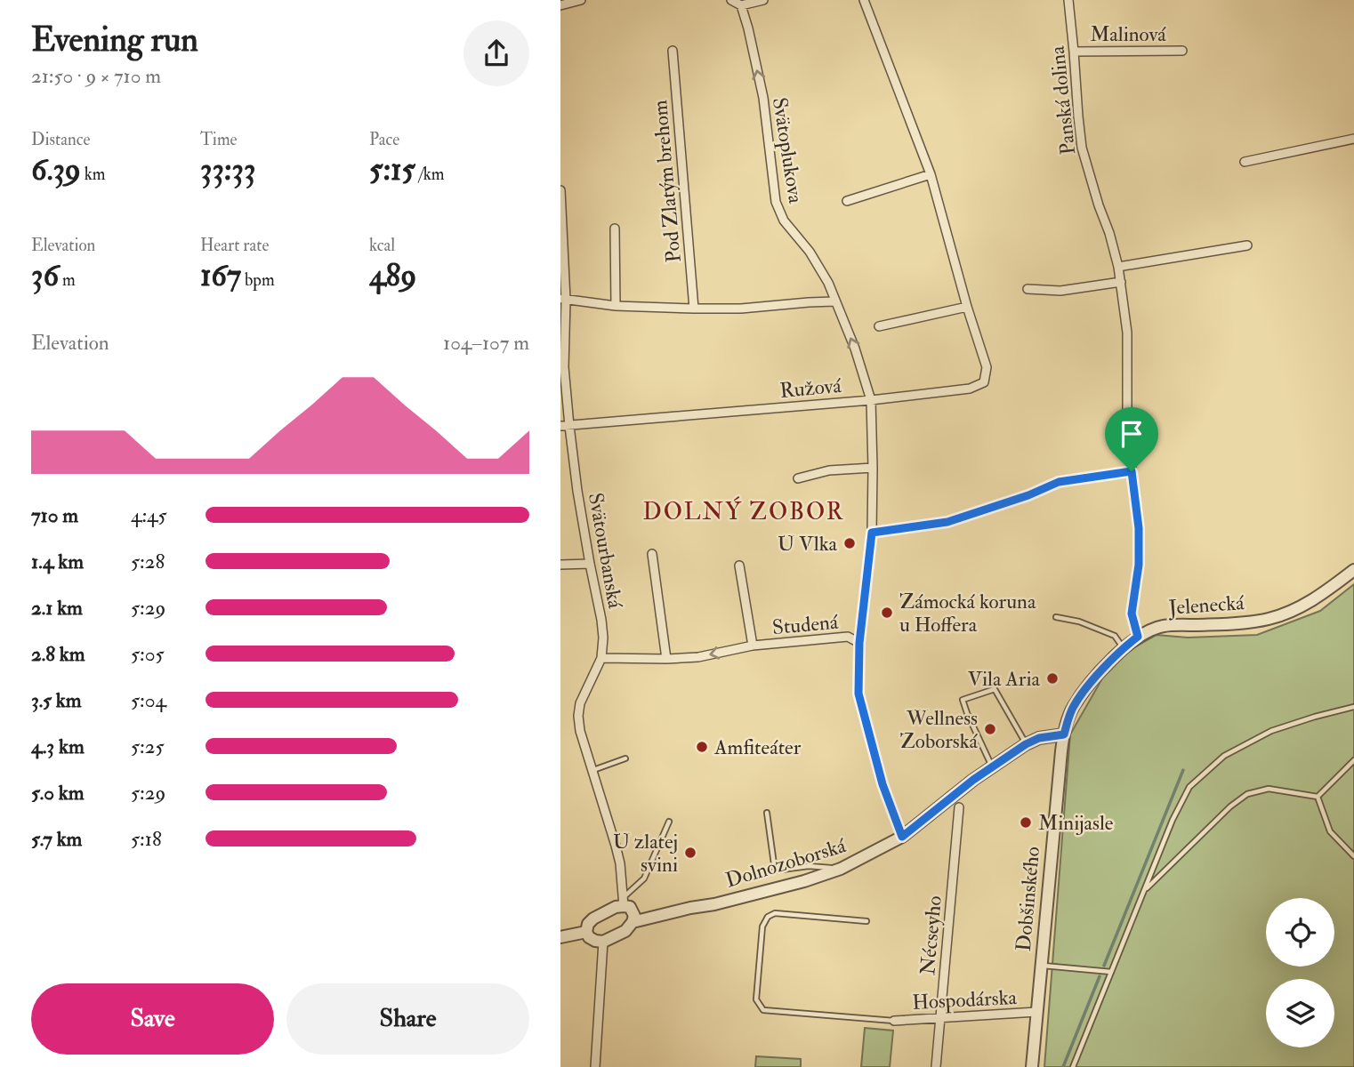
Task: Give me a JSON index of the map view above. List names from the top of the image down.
{
  "streets": {
    "street": [
      "Malinová",
      "Panská dolina",
      "Svätoplukova",
      "Pod Zlatým brehom",
      "Ružová",
      "Svätourbanská",
      "Jelenecká",
      "Studená",
      "Dolnozoborská",
      "Dobšinského",
      "Nécseyho",
      "Hospodárska"
    ]
  },
  "crossings": [
    ["Malinová", "Panská dolina"],
    ["Panská dolina", "Jelenecká"],
    ["Svätoplukova", "Ružová"],
    ["Svätoplukova", "Studená"],
    ["Svätoplukova", "Dolnozoborská"],
    ["Ružová", "Svätourbanská"],
    ["Svätourbanská", "Studená"],
    ["Jelenecká", "Dolnozoborská"],
    ["Jelenecká", "Dobšinského"],
    ["Dolnozoborská", "Dobšinského"],
    ["Dobšinského", "Hospodárska"],
    ["Nécseyho", "Hospodárska"]
  ],
  "one_way": ["Svätoplukova"],
  "districts": ["DOLNÝ ZOBOR"],
  "places": [
    "U Vlka",
    "Zámocká koruna u Hoffera",
    "Vila Aria",
    "Wellness Zoborská",
    "Amfiteáter",
    "Minijasle",
    "U zlatej svini"
  ],
  "page": {
    "heading": ["Evening run", "21:50 · 9 × 710 m"],
    "stats": [
      ["Distance", "6.39 km"],
      ["Time", "33:33"],
      ["Pace", "5:15 /km"],
      ["Elevation", "36 m"],
      ["Heart rate", "167 bpm"],
      ["kcal", "489"]
    ],
    "chart": ["Elevation", "104–107 m"],
    "list": [
      {
        "name": "710 m",
        "note": "4:45"
      },
      {
        "name": "1.4 km",
        "note": "5:28"
      },
      {
        "name": "2.1 km",
        "note": "5:29"
      },
      {
        "name": "2.8 km",
        "note": "5:05"
      },
      {
        "name": "3.5 km",
        "note": "5:04"
      },
      {
        "name": "4.3 km",
        "note": "5:25"
      },
      {
        "name": "5.0 km",
        "note": "5:29"
      },
      {
        "name": "5.7 km",
        "note": "5:18"
      }
    ],
    "buttons": ["Save", "Share"]
  }
}
